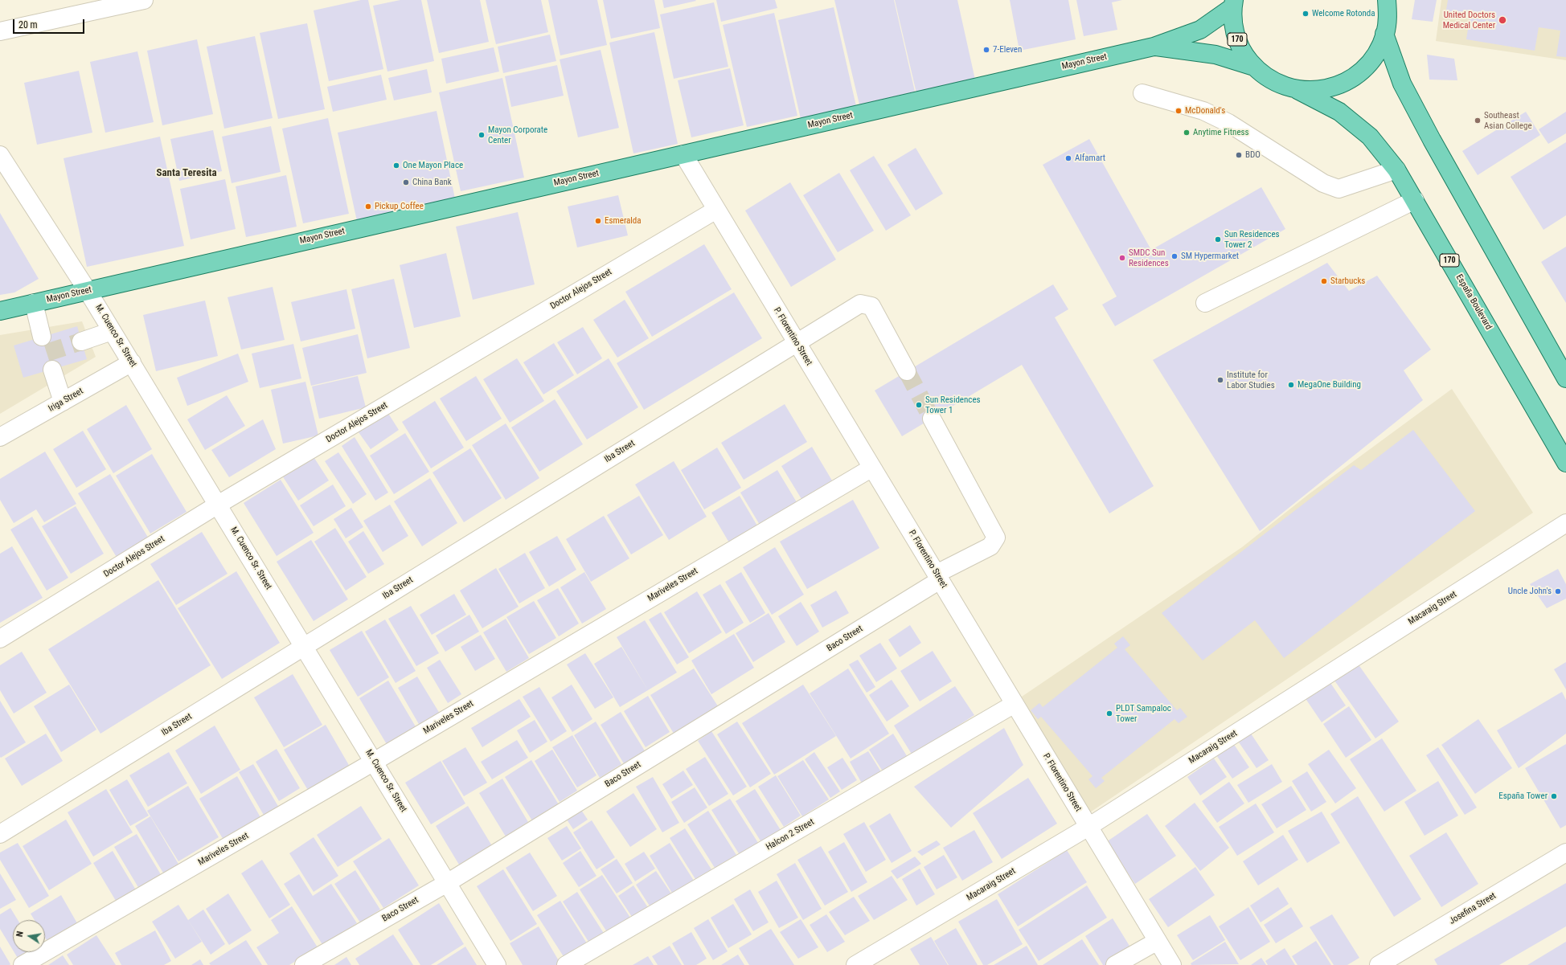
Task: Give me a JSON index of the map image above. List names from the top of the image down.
{
  "streets": {
    "main road": ["170", "Mayon Street", "España Boulevard"],
    "street": [
      "Doctor Alejos Street",
      "M. Cuenco Sr. Street",
      "P. Florentino Street",
      "Iriga Street",
      "Iba Street",
      "Mariveles Street",
      "Macaraig Street",
      "Baco Street",
      "Halcon 2 Street",
      "Josefina Street"
    ]
  },
  "crossings": [
    ["170", "Mayon Street"],
    ["170", "España Boulevard"],
    ["Mayon Street", "M. Cuenco Sr. Street"],
    ["Mayon Street", "P. Florentino Street"],
    ["Doctor Alejos Street", "M. Cuenco Sr. Street"],
    ["Doctor Alejos Street", "P. Florentino Street"],
    ["M. Cuenco Sr. Street", "Iriga Street"],
    ["M. Cuenco Sr. Street", "Iba Street"],
    ["M. Cuenco Sr. Street", "Mariveles Street"],
    ["M. Cuenco Sr. Street", "Baco Street"],
    ["P. Florentino Street", "Iba Street"],
    ["P. Florentino Street", "Mariveles Street"],
    ["P. Florentino Street", "Macaraig Street"],
    ["P. Florentino Street", "Baco Street"],
    ["P. Florentino Street", "Halcon 2 Street"]
  ],
  "districts": ["Santa Teresita"],
  "places": [
    "Welcome Rotonda",
    "United Doctors Medical Center",
    "7-Eleven",
    "McDonald's",
    "Southeast Asian College",
    "Anytime Fitness",
    "Mayon Corporate Center",
    "BDO",
    "Alfamart",
    "One Mayon Place",
    "China Bank",
    "Pickup Coffee",
    "Esmeralda",
    "Sun Residences Tower 2",
    "SM Hypermarket",
    "SMDC Sun Residences",
    "Starbucks",
    "Institute for Labor Studies",
    "MegaOne Building",
    "Sun Residences Tower 1",
    "Uncle John's",
    "PLDT Sampaloc Tower",
    "España Tower"
  ],
  "scale_bar": "20 m",
  "north": "left"
}
